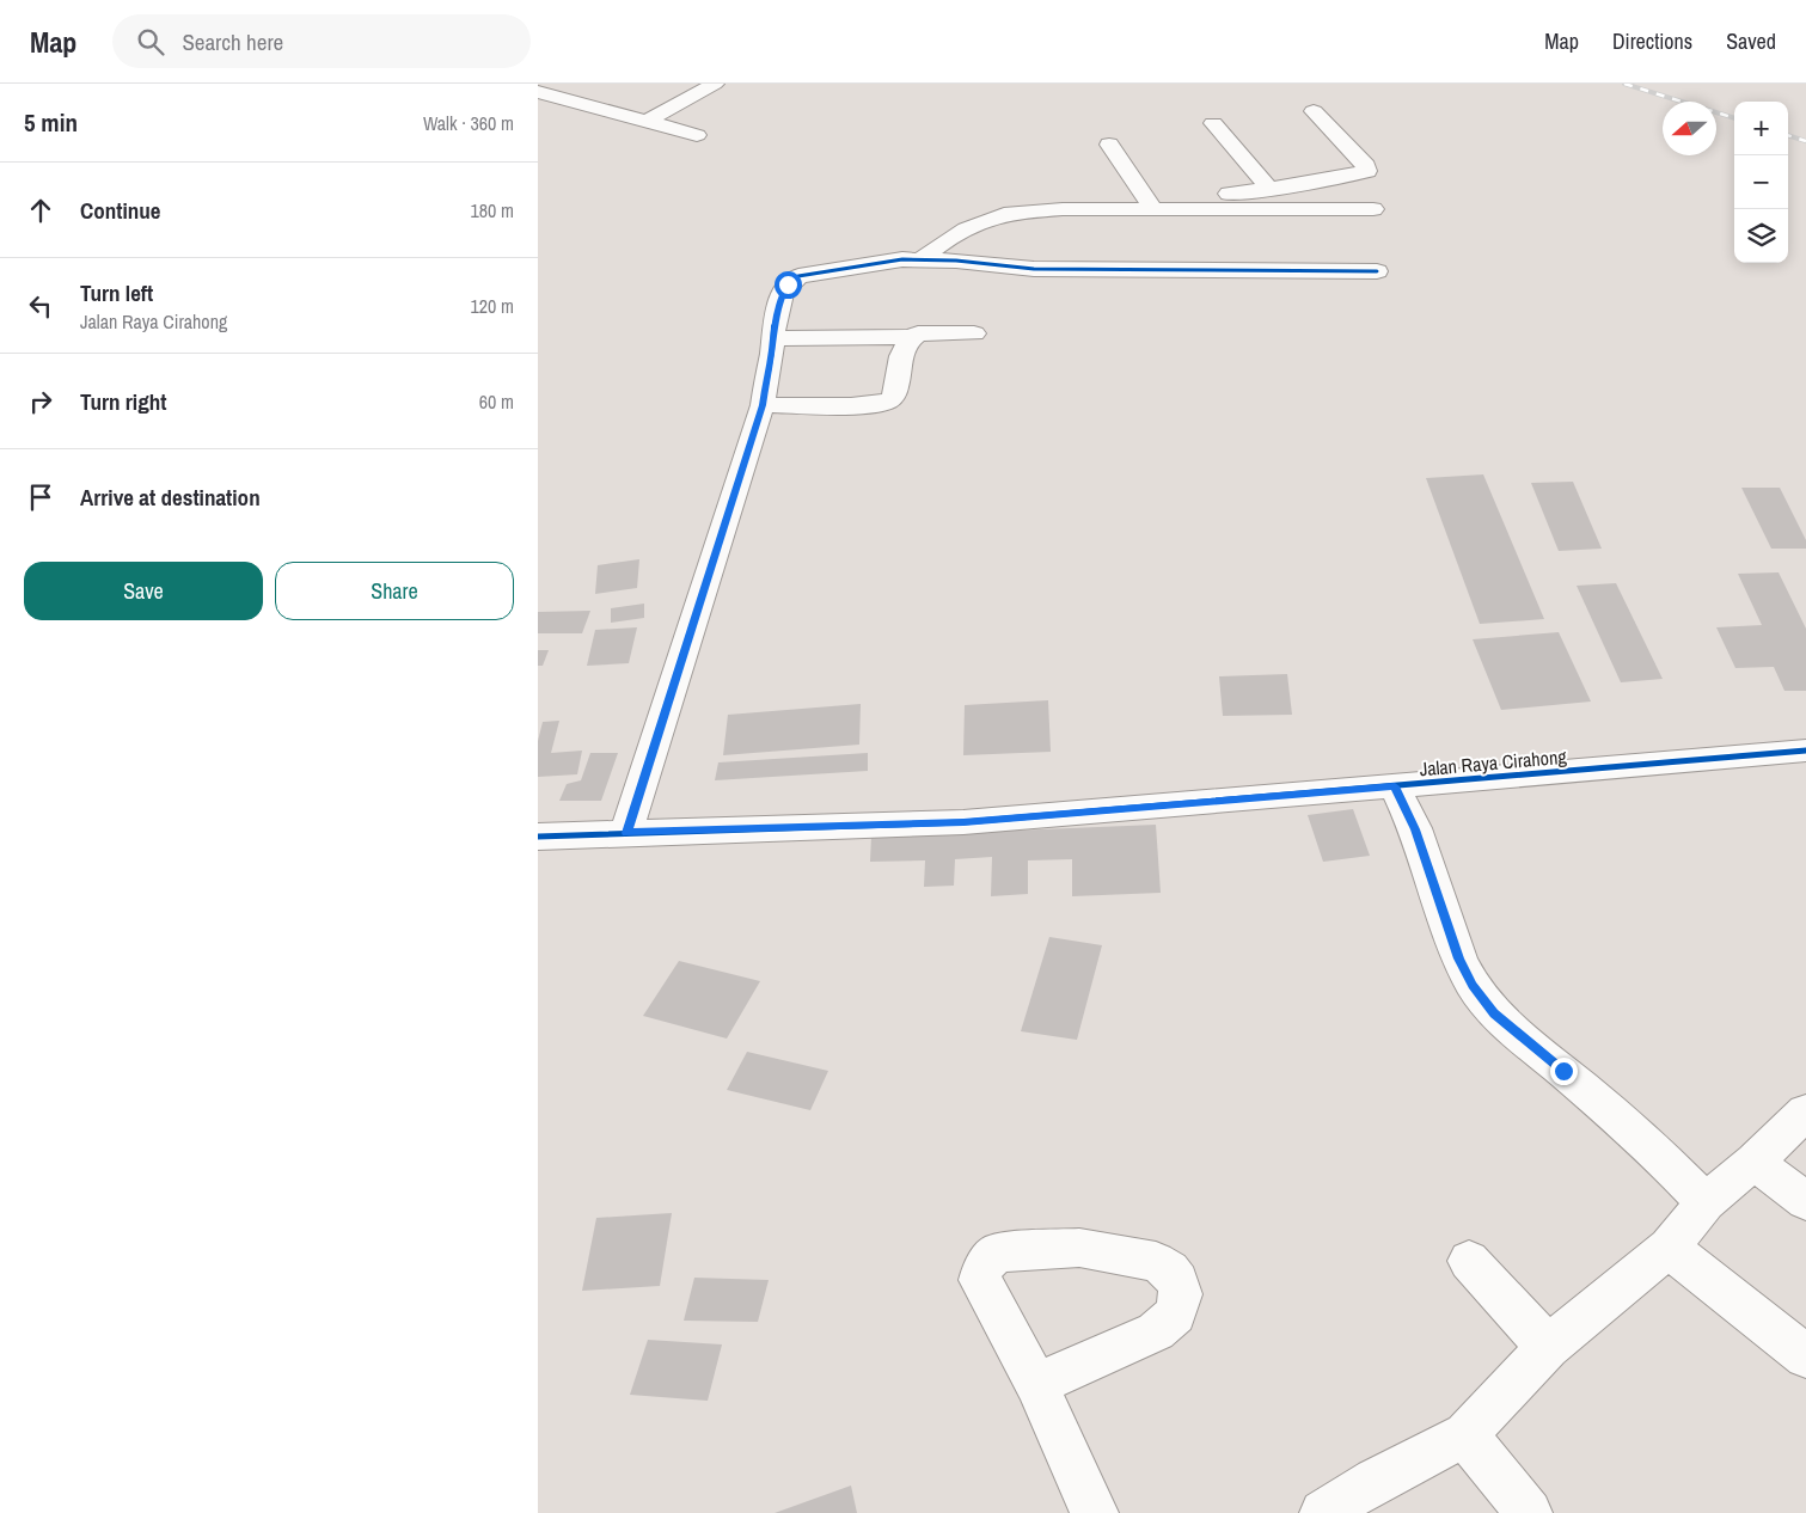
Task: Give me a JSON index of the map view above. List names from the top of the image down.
{
  "streets": {
    "street": ["Jalan Raya Cirahong"]
  },
  "north": "left",
  "page": {
    "header": "Map",
    "search": "Search here",
    "nav": ["Map", "Directions", "Saved"],
    "heading": ["5 min", "Walk · 360 m"],
    "map_buttons": ["+", "−"],
    "list": [
      ["Continue", "180 m"],
      ["Turn left", "Jalan Raya Cirahong", "120 m"],
      ["Turn right", "60 m"],
      "Arrive at destination"
    ],
    "buttons": ["Save", "Share"]
  }
}
